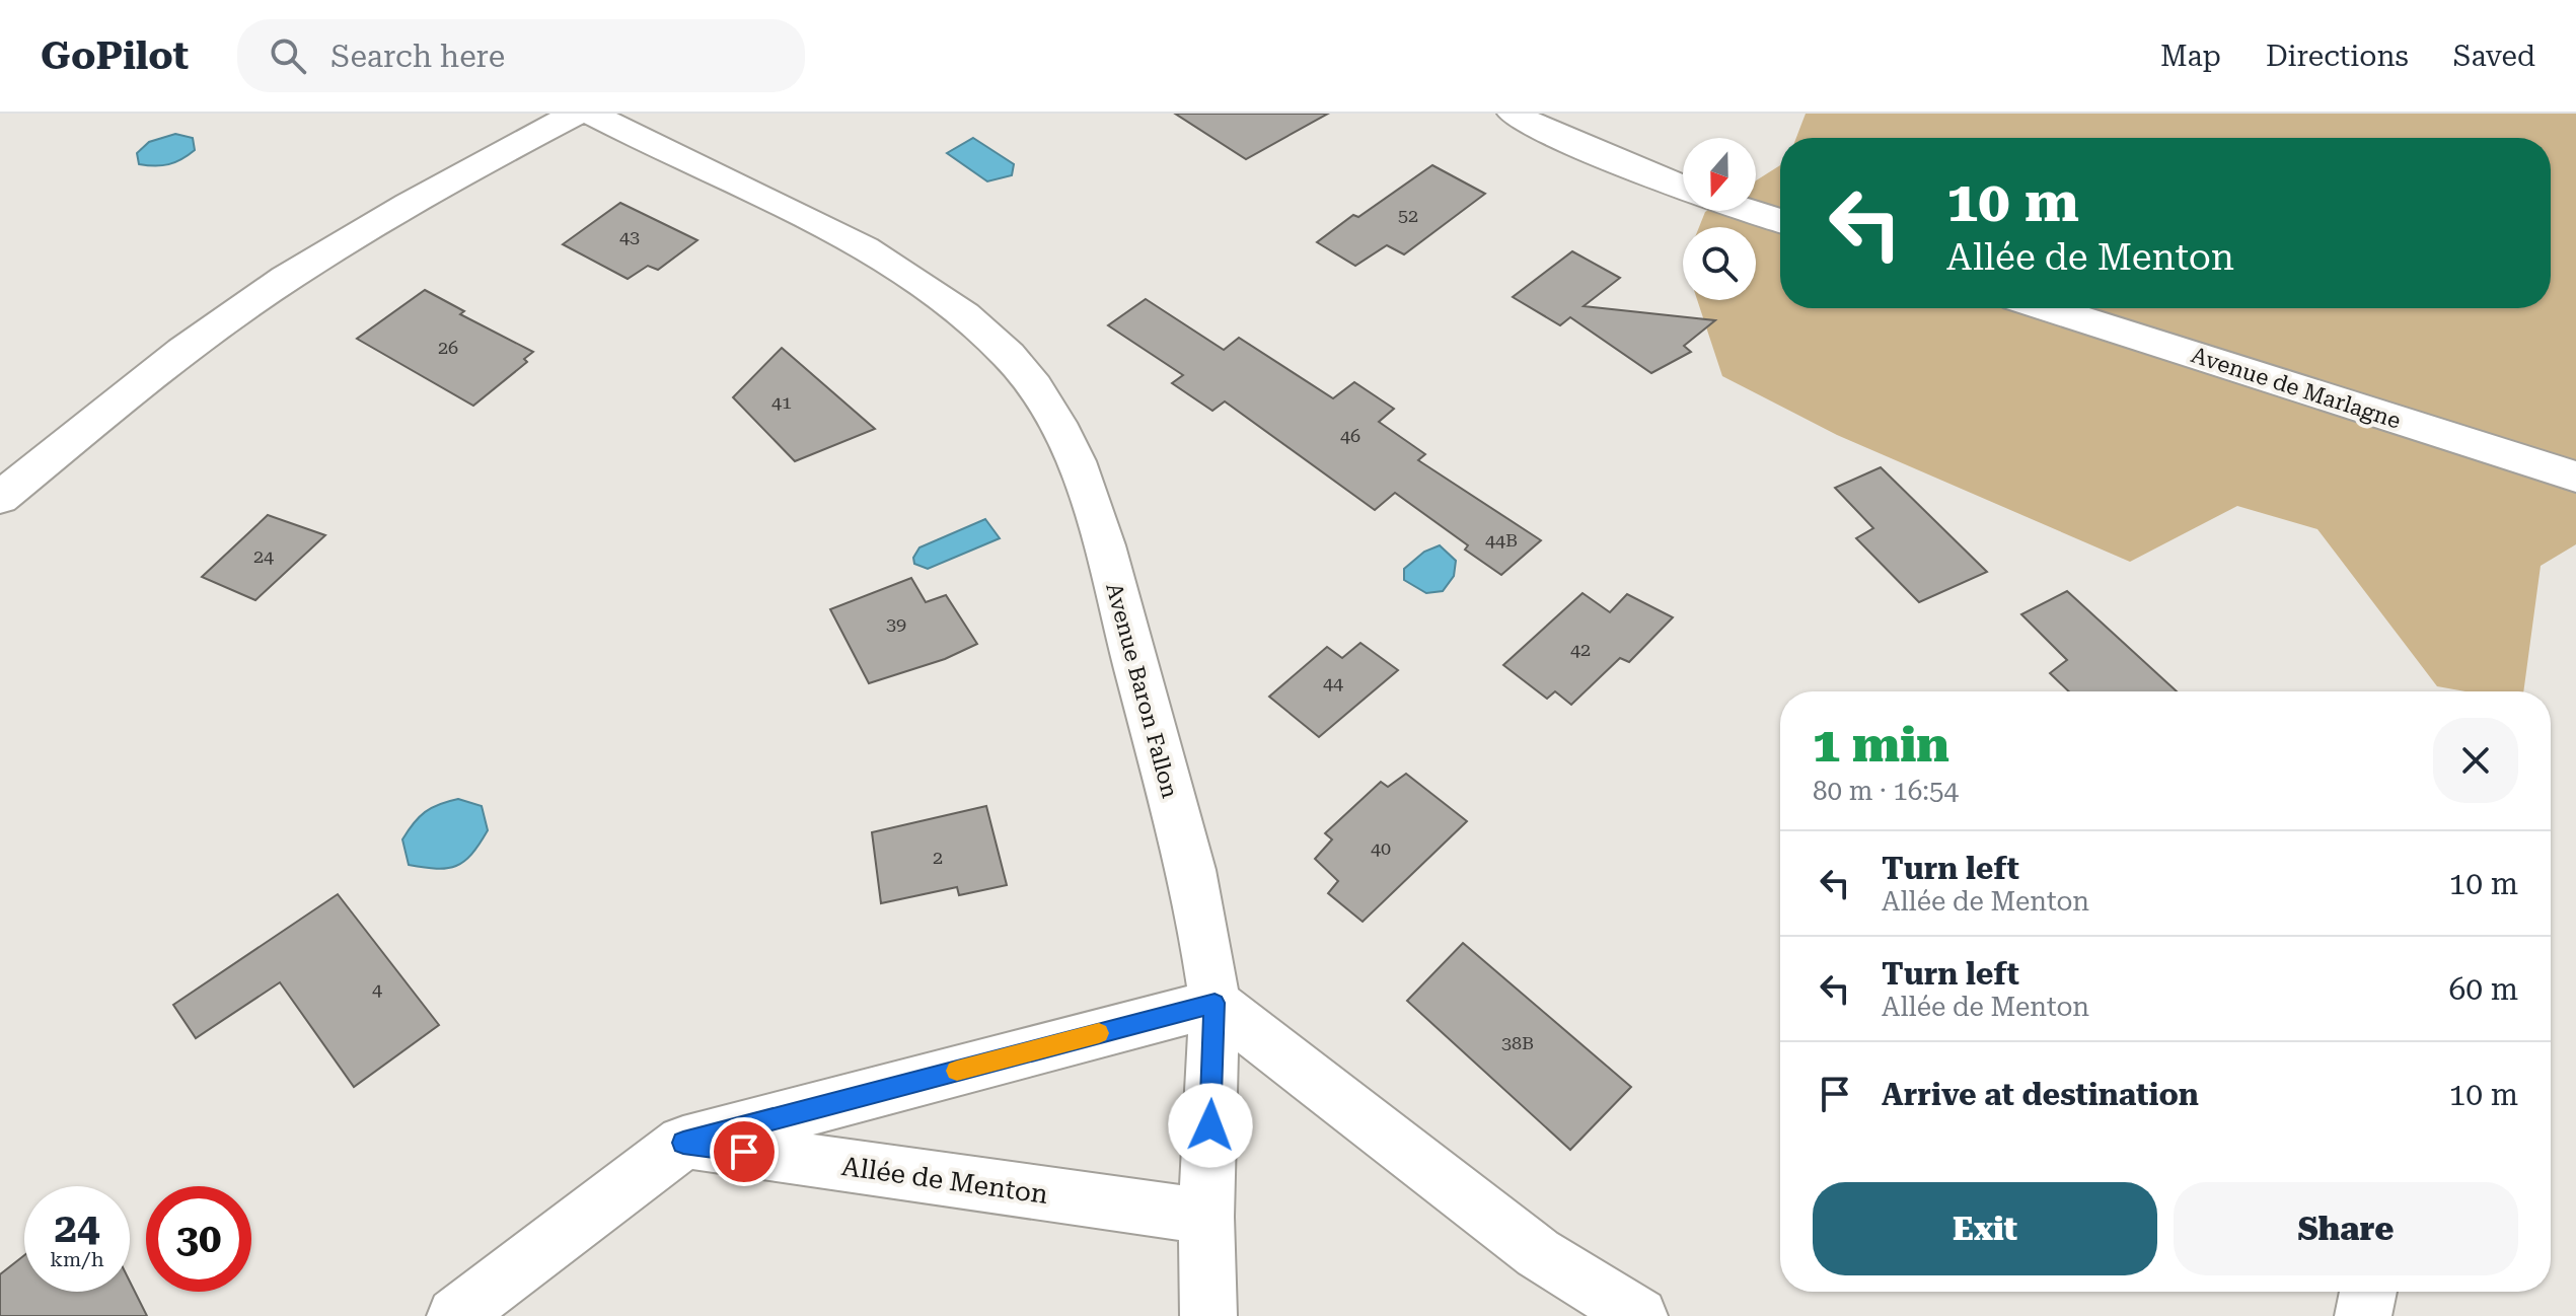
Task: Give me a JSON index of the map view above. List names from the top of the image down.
{
  "streets": {
    "street": ["Avenue de Marlagne", "Avenue Baron Fallon", "Allée de Menton"]
  },
  "crossings": [
    ["Avenue Baron Fallon", "Allée de Menton"]
  ],
  "house_numbers": [
    "52",
    "43",
    "26",
    "41",
    "46",
    "44B",
    "24",
    "39",
    "42",
    "44",
    "40",
    "2",
    "4",
    "38B"
  ],
  "north": "bottom",
  "page": {
    "header": "GoPilot",
    "search": "Search here",
    "nav": ["Map", "Directions", "Saved"],
    "turn": ["10 m", "Allée de Menton"],
    "heading": ["1 min", "80 m · 16:54"],
    "list": [
      {
        "name": "Turn left",
        "note": "Allée de Menton",
        "value": "10 m"
      },
      {
        "name": "Turn left",
        "note": "Allée de Menton",
        "value": "60 m"
      },
      {
        "name": "Arrive at destination",
        "value": "10 m"
      }
    ],
    "buttons": ["Exit", "Share"],
    "speed": "24 km/h",
    "limit": "30"
  }
}
